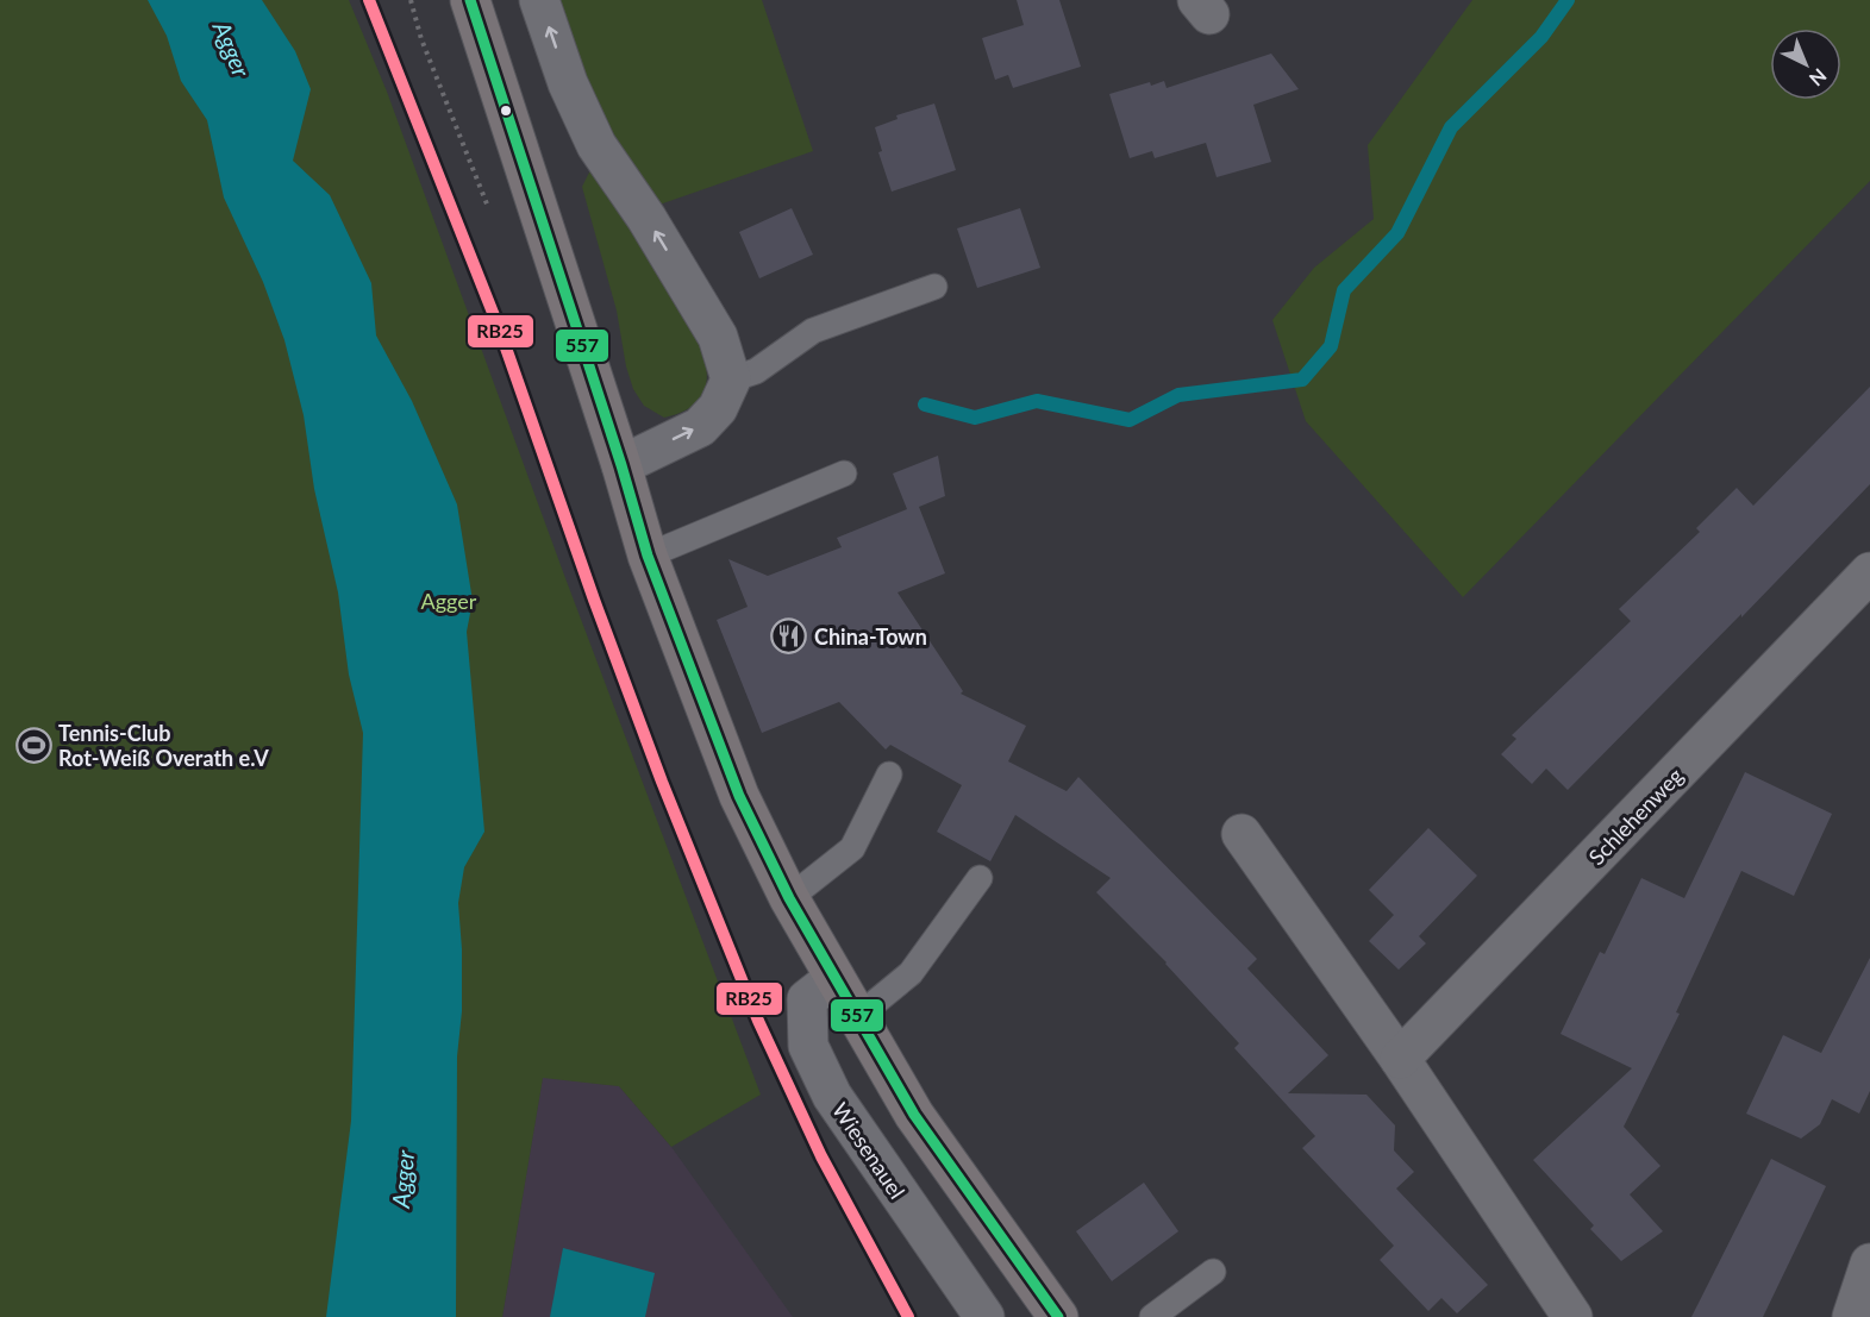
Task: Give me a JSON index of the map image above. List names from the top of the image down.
{
  "streets": {
    "street": ["Schlehenweg", "Wiesenauel"]
  },
  "water": ["Agger"],
  "parks": ["Agger"],
  "places": {
    "restaurant": ["China-Town"],
    "sports": ["Tennis-Club Rot-Weiß Overath e.V"]
  },
  "lines": ["transit line RB25", "transit line 557"],
  "north": "bottom right"
}
